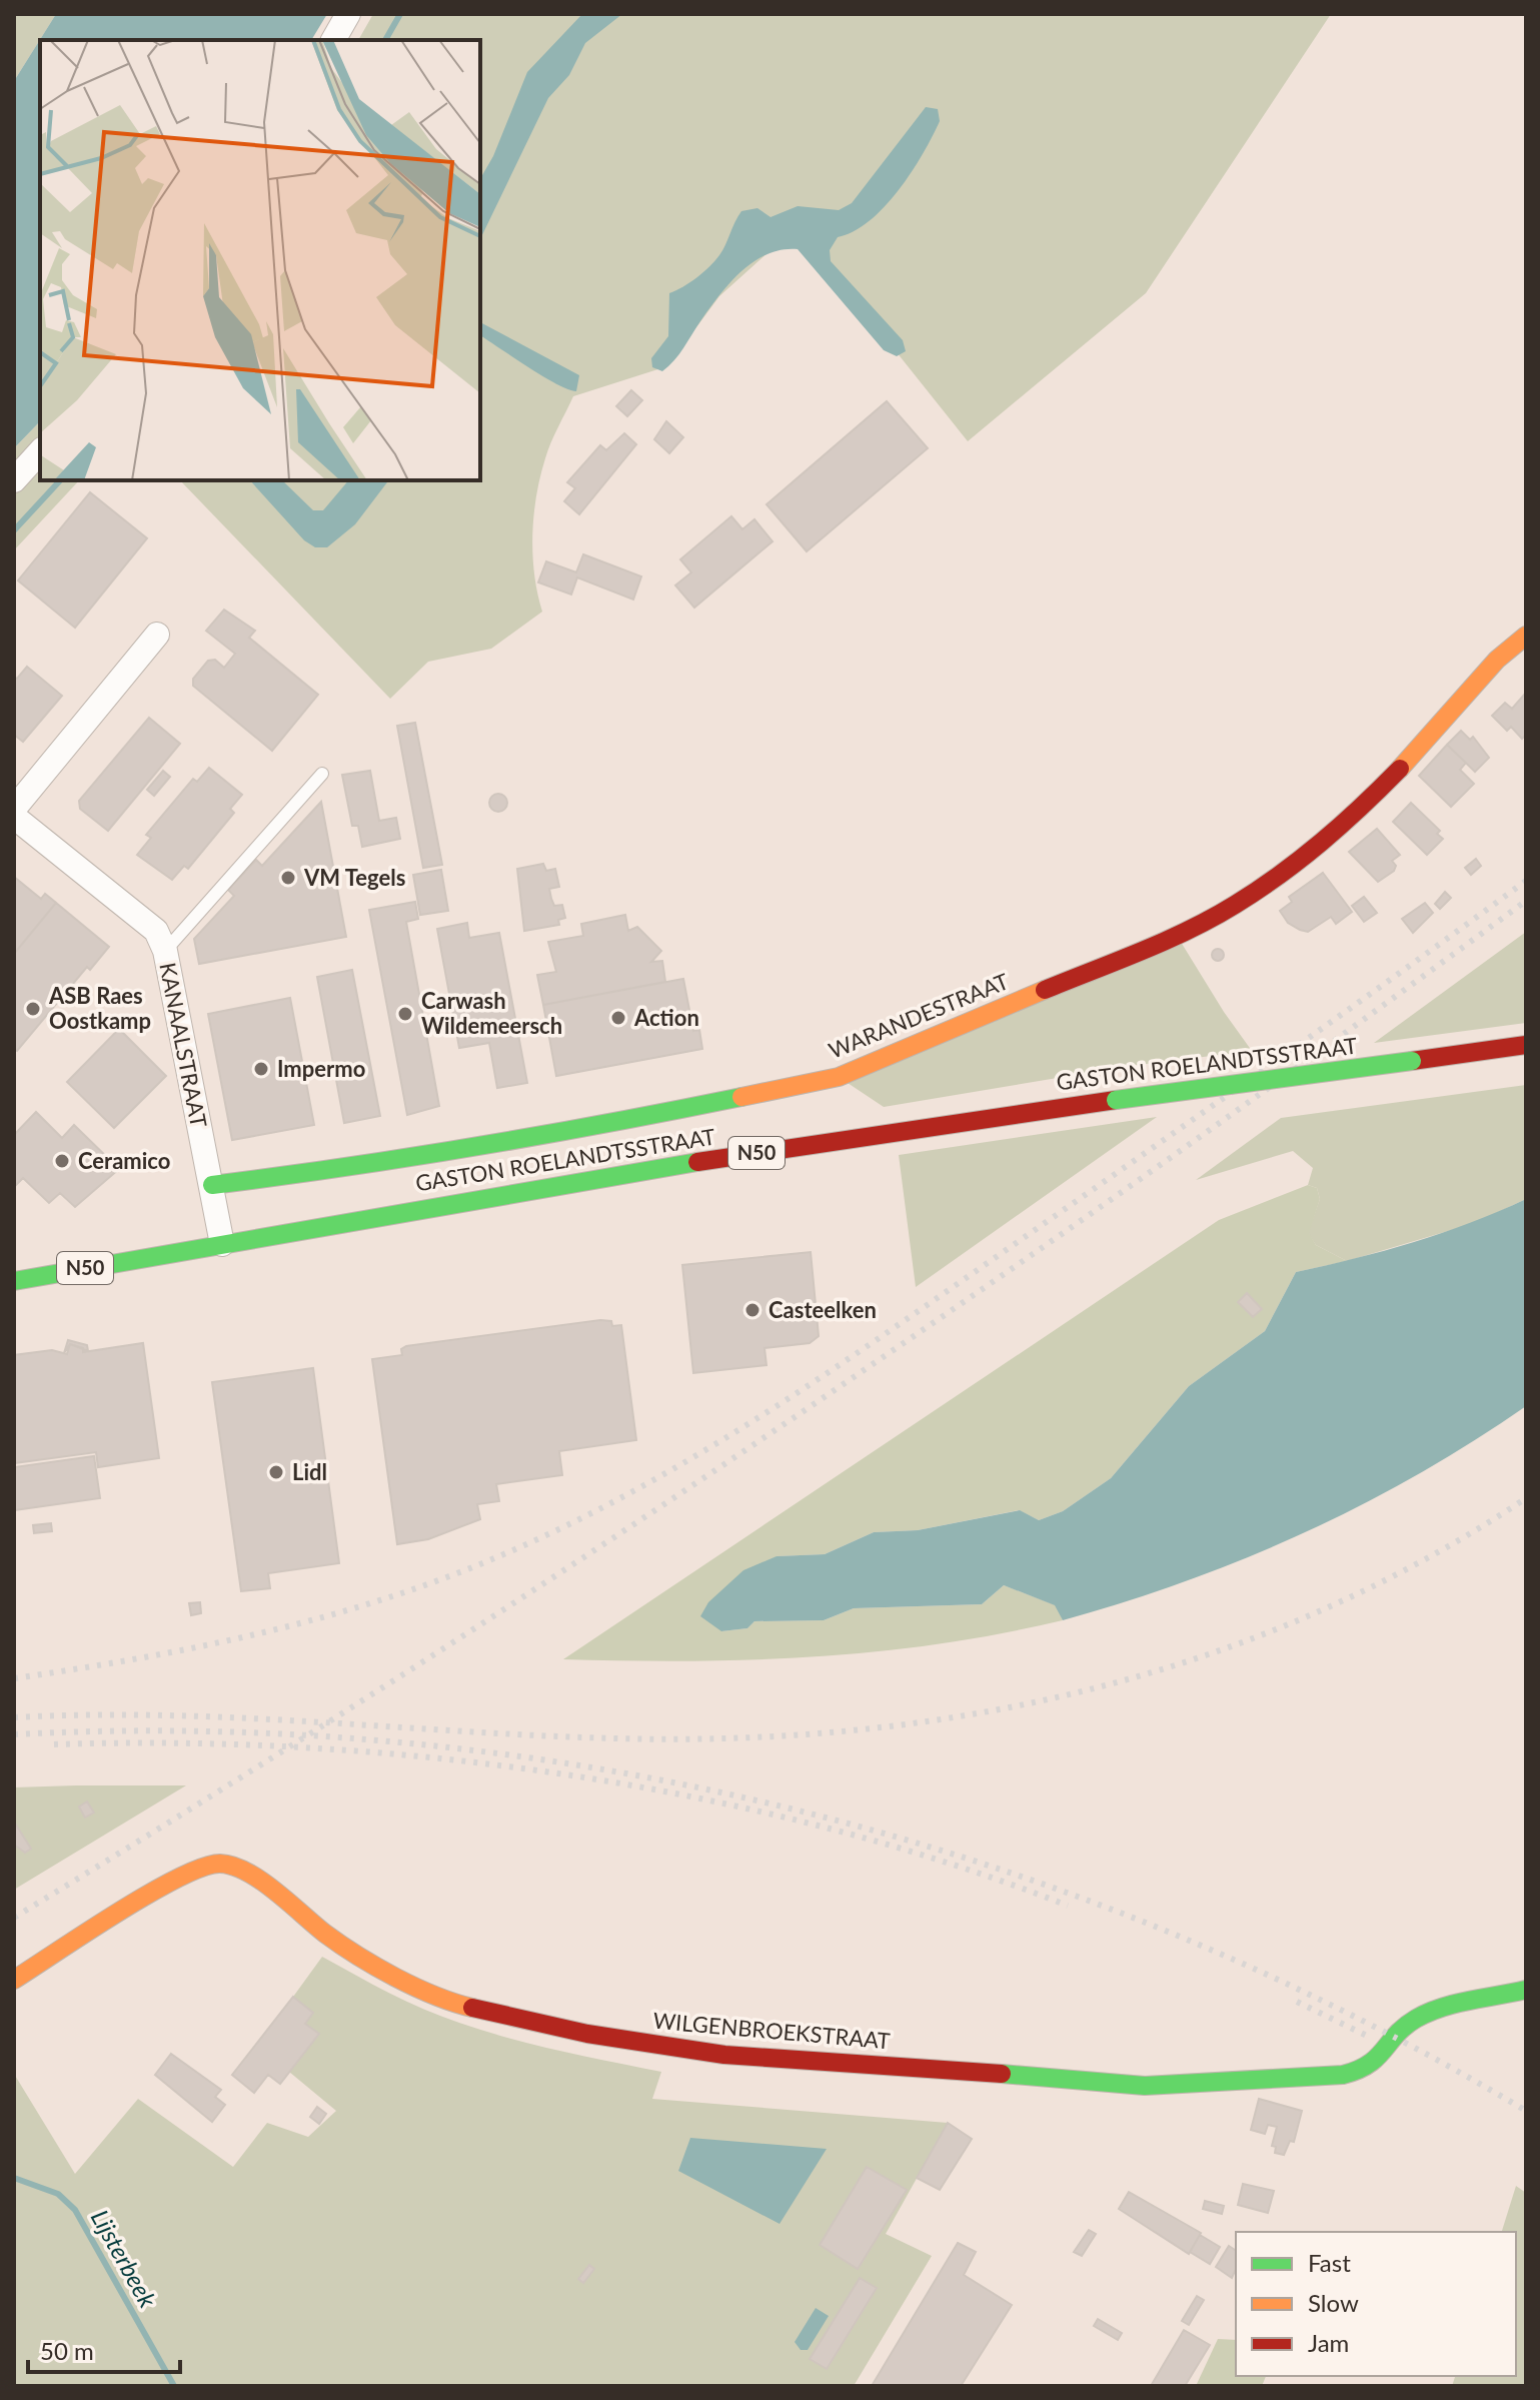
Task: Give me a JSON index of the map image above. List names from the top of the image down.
{
  "streets": {
    "street": [
      "WARANDESTRAAT",
      "KANAALSTRAAT",
      "GASTON ROELANDTSSTRAAT",
      "N50",
      "WILGENBROEKSTRAAT"
    ]
  },
  "crossings": [
    ["WARANDESTRAAT", "KANAALSTRAAT"],
    ["KANAALSTRAAT", "GASTON ROELANDTSSTRAAT"]
  ],
  "water": ["Lijsterbeek"],
  "places": [
    "VM Tegels",
    "ASB Raes Oostkamp",
    "Carwash Wildemeersch",
    "Action",
    "Impermo",
    "Ceramico",
    "Casteelken",
    "Lidl"
  ],
  "legend": ["Fast", "Slow", "Jam"],
  "scale_bar": "50 m"
}
